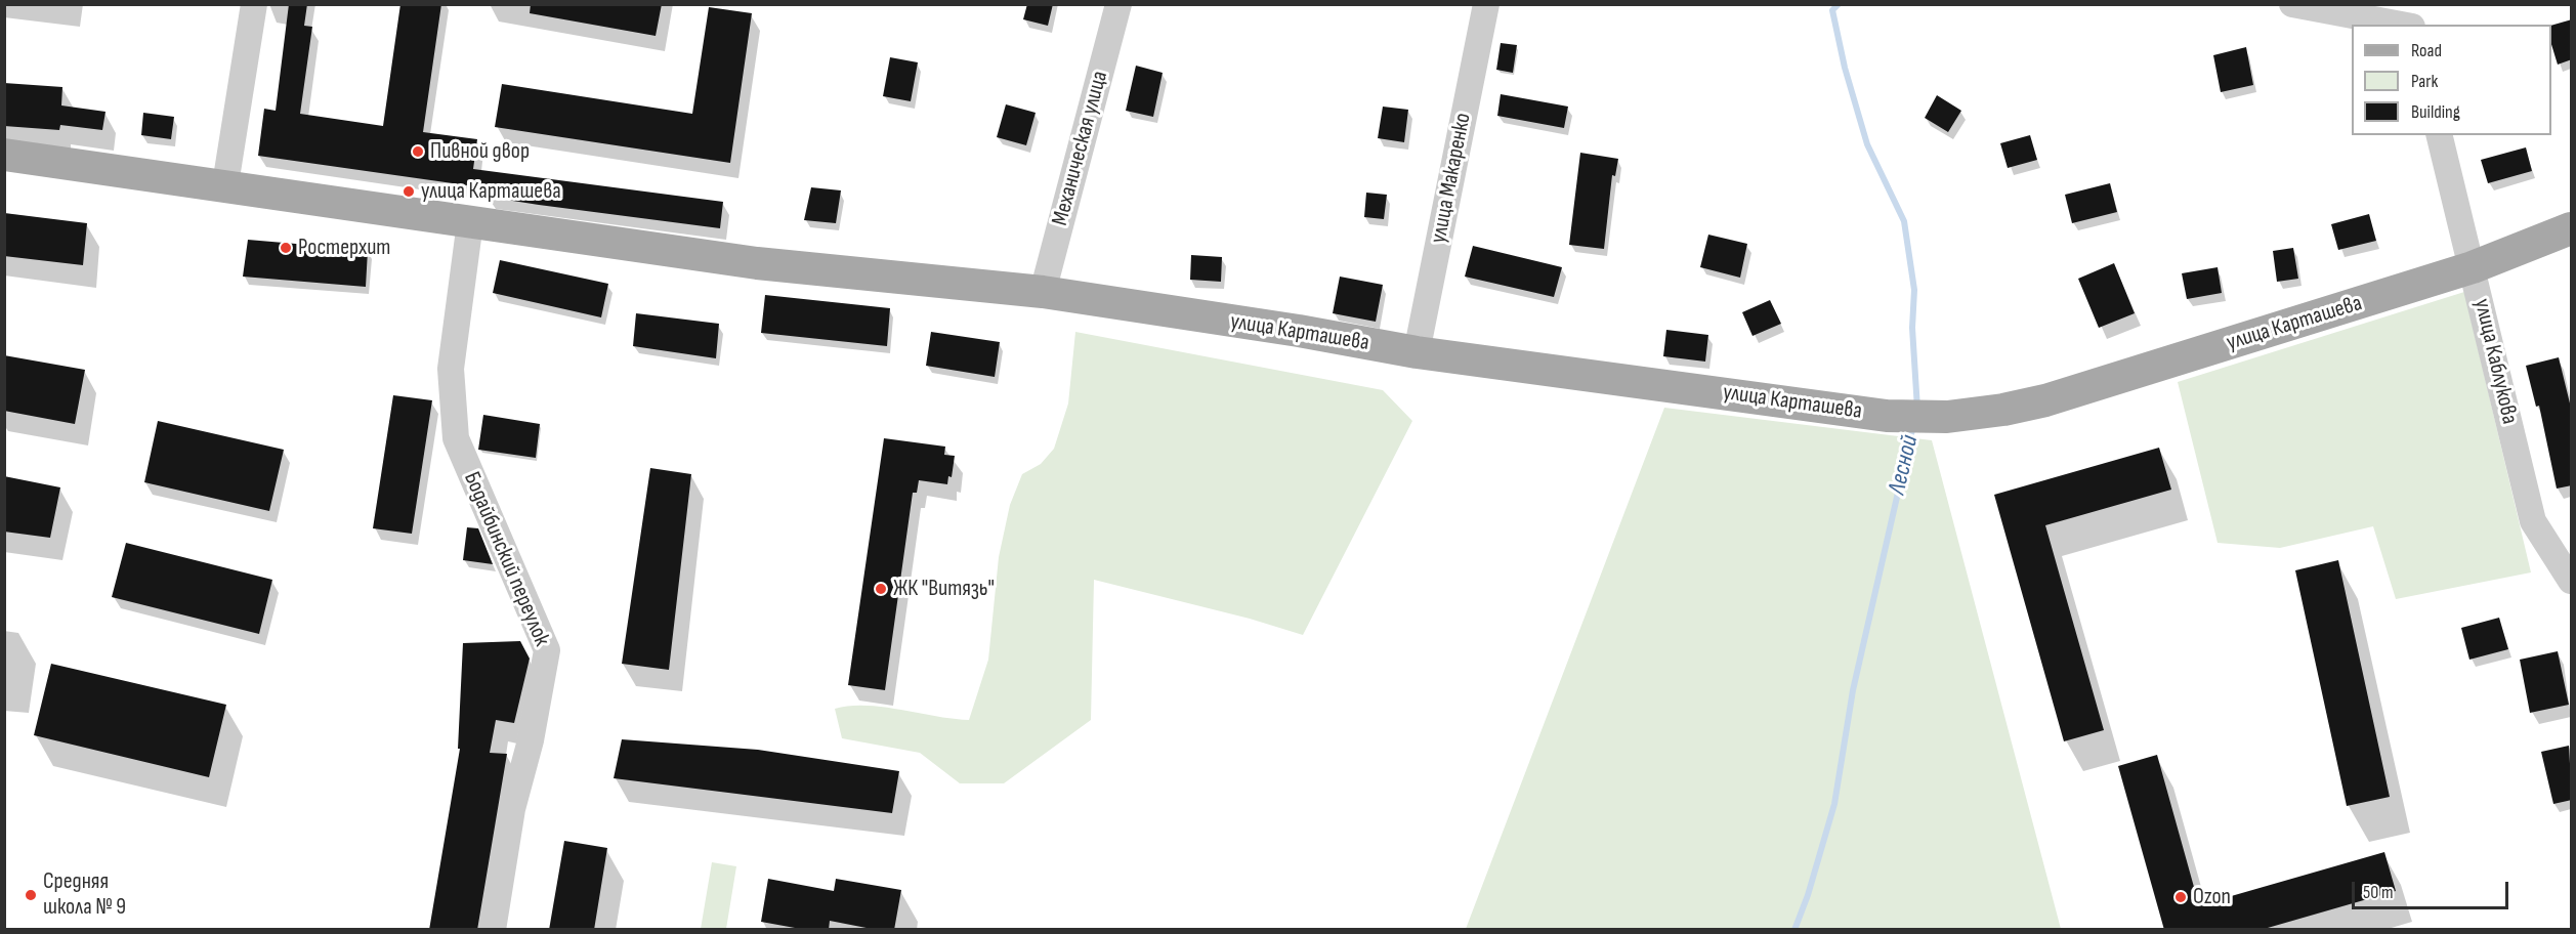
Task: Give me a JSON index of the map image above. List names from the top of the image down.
{
  "streets": {
    "main road": ["улица Карташева"],
    "street": [
      "Механическая улица",
      "улица Макаренко",
      "улица Каблукова",
      "Бодайбинский переулок"
    ]
  },
  "crossings": [
    ["Механическая улица", "улица Карташева"],
    ["улица Макаренко", "улица Карташева"],
    ["улица Карташева", "улица Каблукова"],
    ["улица Карташева", "Бодайбинский переулок"]
  ],
  "water": ["Лесной"],
  "places": [
    "Пивной двор",
    "улица Карташева",
    "Ростерхит",
    "ЖК \"Витязь\"",
    "Средняя школа № 9",
    "Ozon"
  ],
  "legend": ["Road", "Park", "Building"],
  "scale_bar": "50 m"
}
